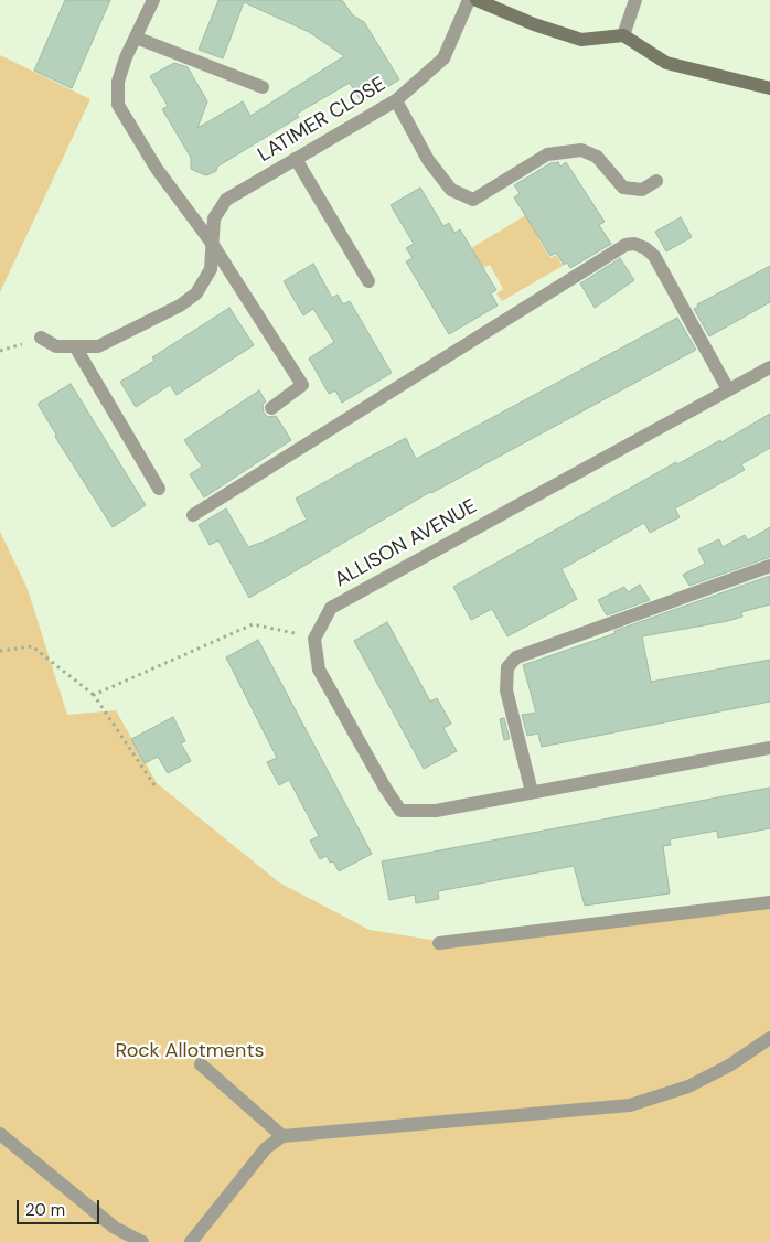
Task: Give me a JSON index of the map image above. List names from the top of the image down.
{
  "streets": {
    "street": ["LATIMER CLOSE", "ALLISON AVENUE"]
  },
  "parks": ["Rock Allotments"],
  "scale_bar": "20 m"
}
